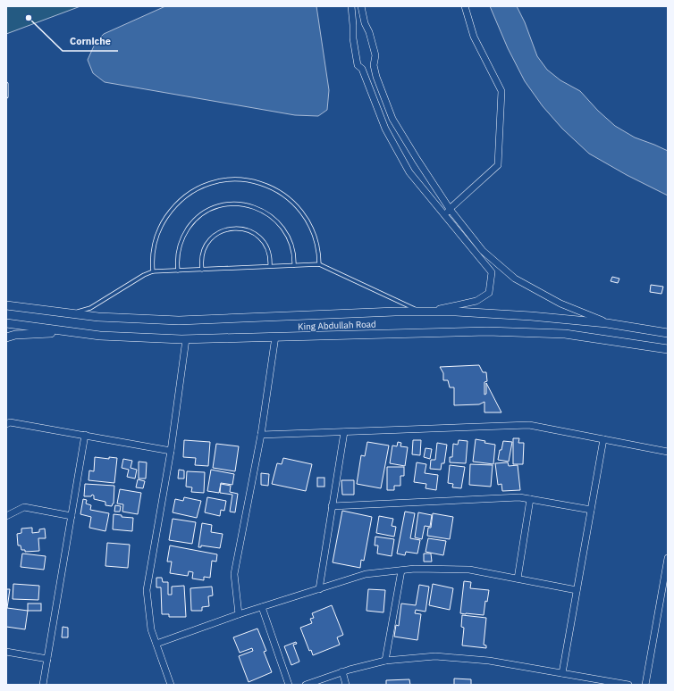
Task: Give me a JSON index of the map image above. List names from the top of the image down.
{
  "streets": {
    "street": ["King Abdullah Road"]
  },
  "places": ["Corniche"]
}
